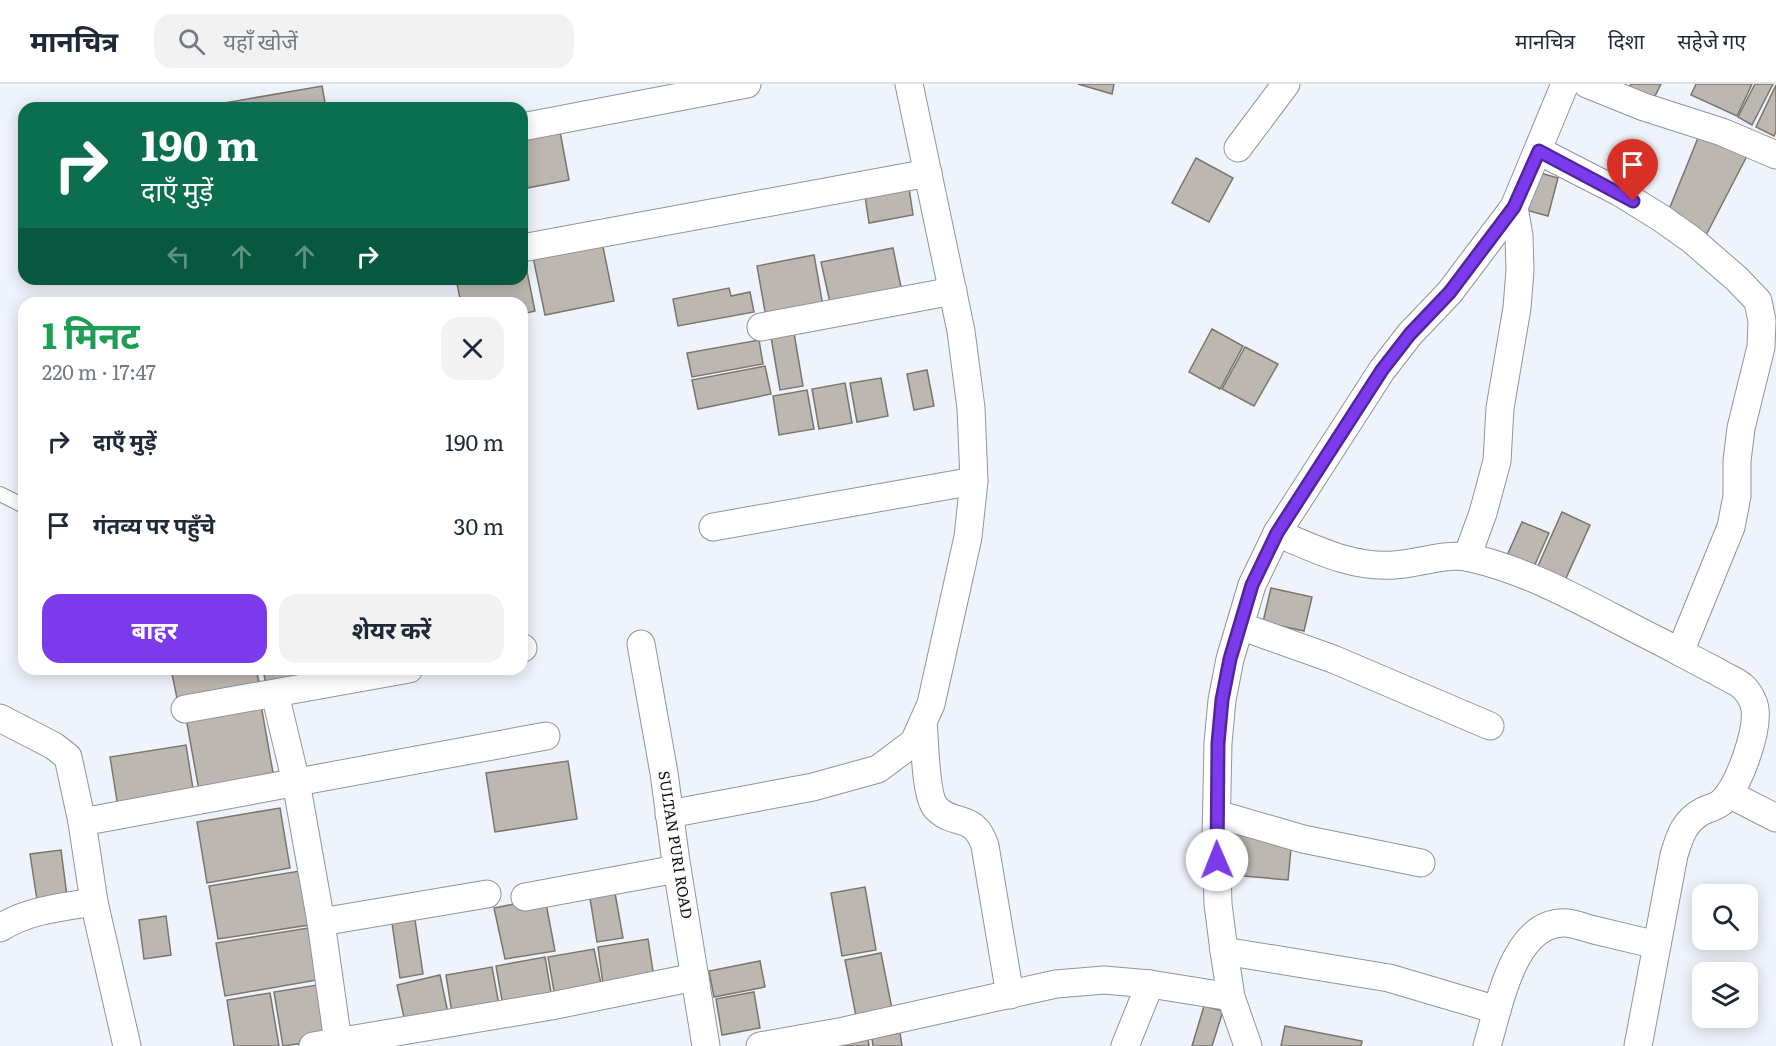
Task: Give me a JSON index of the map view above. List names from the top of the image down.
{
  "streets": {
    "street": ["SULTAN PURI ROAD"]
  },
  "page": {
    "header": "मानचित्र",
    "search": "यहाँ खोजें",
    "nav": ["मानचित्र", "दिशा", "सहेजे गए"],
    "turn": ["190 m", "दाएँ मुड़ें"],
    "heading": ["1 मिनट", "220 m · 17:47"],
    "list": [
      {
        "name": "दाएँ मुड़ें",
        "value": "190 m"
      },
      {
        "name": "गंतव्य पर पहुँचे",
        "value": "30 m"
      }
    ],
    "buttons": ["बाहर", "शेयर करें"]
  }
}
